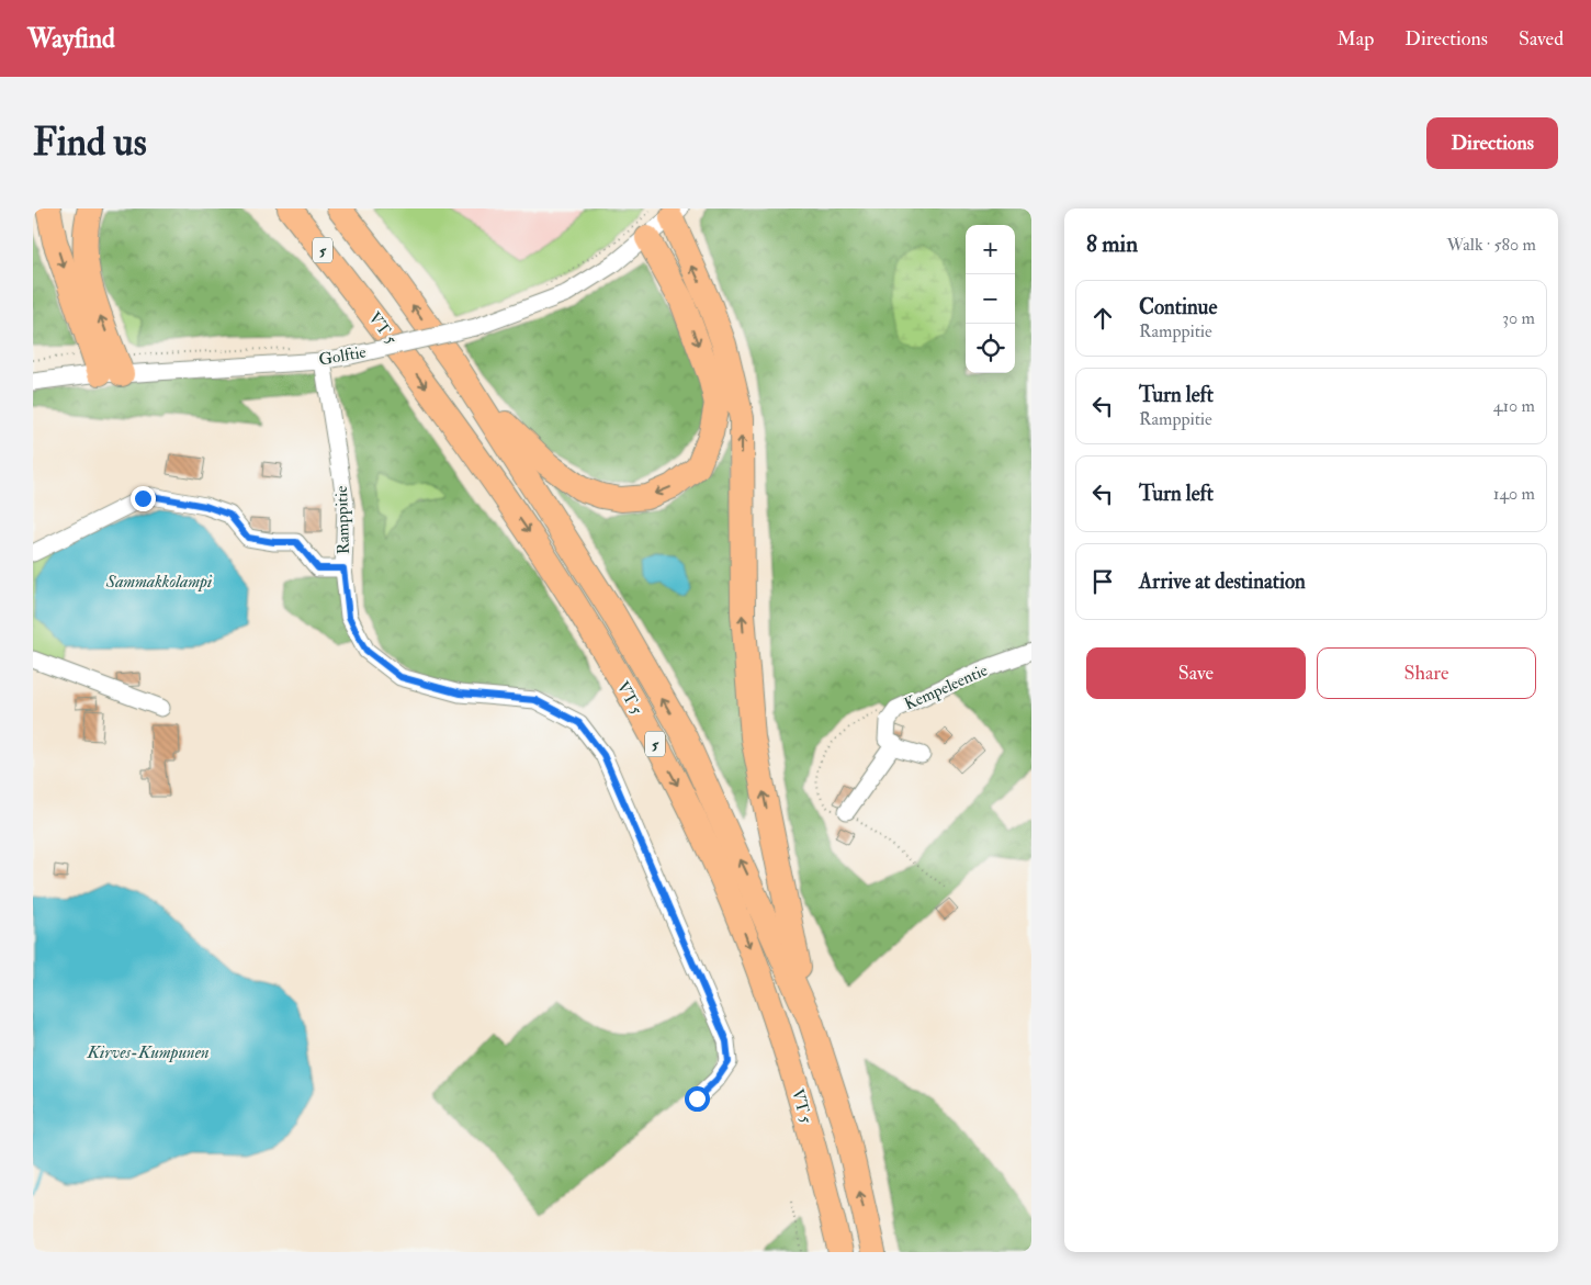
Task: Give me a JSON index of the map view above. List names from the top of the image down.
{
  "streets": {
    "highway": ["5", "VT 5"],
    "street": ["Golftie", "Ramppitie", "Kempeleentie"]
  },
  "crossings": [
    ["Golftie", "Ramppitie"]
  ],
  "water": ["Sammakkolampi", "Kirves-Kumpunen"],
  "page": {
    "header": "Wayfind",
    "nav": ["Map", "Directions", "Saved"],
    "buttons": [
      "Directions",
      ["Save", "Share"]
    ],
    "title": "Find us",
    "heading": ["8 min", "Walk · 580 m"],
    "map_buttons": ["+", "−"],
    "list": [
      ["Continue", "Ramppitie", "30 m"],
      ["Turn left", "Ramppitie", "410 m"],
      ["Turn left", "140 m"],
      "Arrive at destination"
    ]
  }
}
